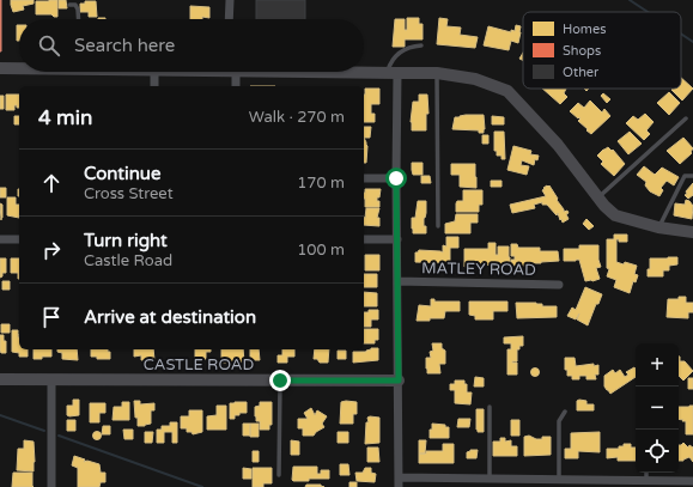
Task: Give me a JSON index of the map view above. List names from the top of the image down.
{
  "streets": {
    "street": ["MATLEY ROAD", "CASTLE ROAD"]
  },
  "legend": ["Homes", "Shops", "Other"],
  "page": {
    "search": "Search here",
    "heading": ["4 min", "Walk · 270 m"],
    "list": [
      ["Continue", "Cross Street", "170 m"],
      ["Turn right", "Castle Road", "100 m"],
      "Arrive at destination"
    ],
    "map_buttons": ["+", "−"]
  }
}
